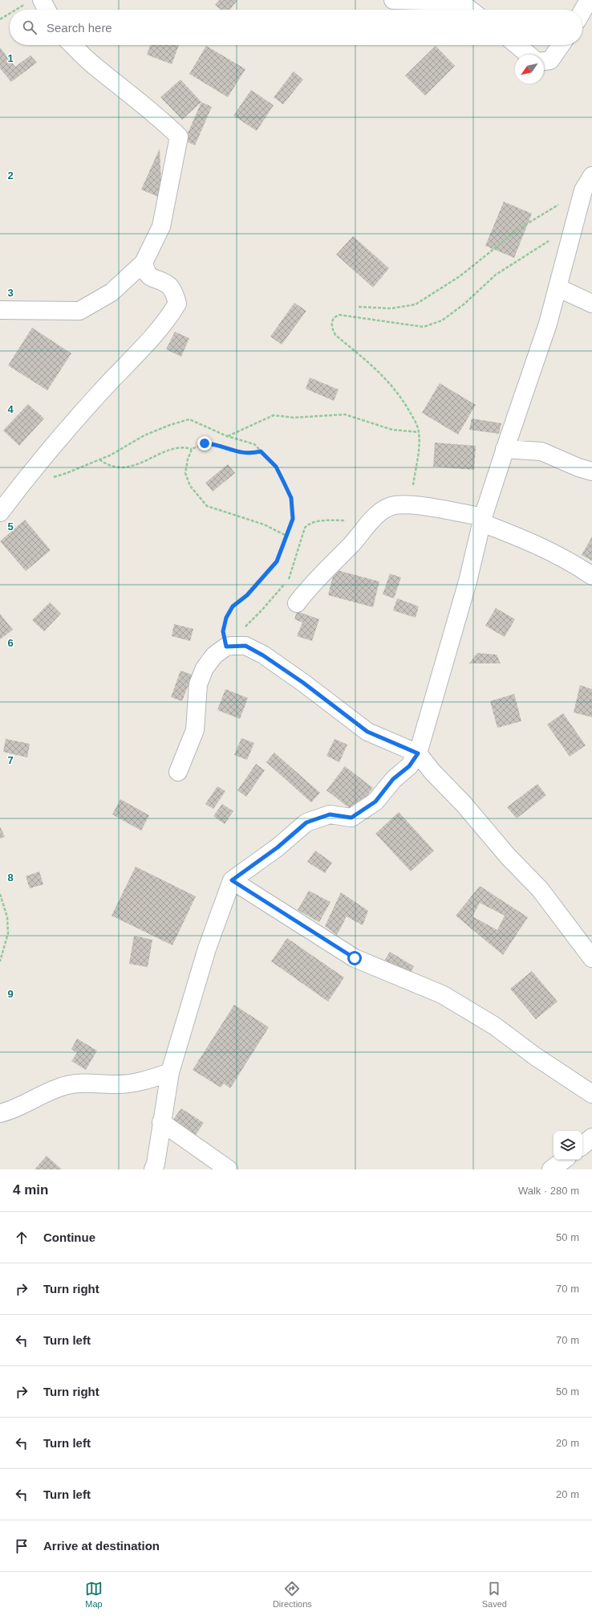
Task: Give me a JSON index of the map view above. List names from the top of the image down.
{
  "north": "bottom left",
  "page": {
    "search": "Search here",
    "heading": ["4 min", "Walk · 280 m"],
    "list": [
      ["Continue", "50 m"],
      ["Turn right", "70 m"],
      ["Turn left", "70 m"],
      ["Turn right", "50 m"],
      ["Turn left", "20 m"],
      ["Turn left", "20 m"],
      "Arrive at destination"
    ],
    "nav": ["Map", "Directions", "Saved"]
  },
  "grid": {
    "rows": [
      "1",
      "2",
      "3",
      "4",
      "5",
      "6",
      "7",
      "8",
      "9"
    ]
  }
}
